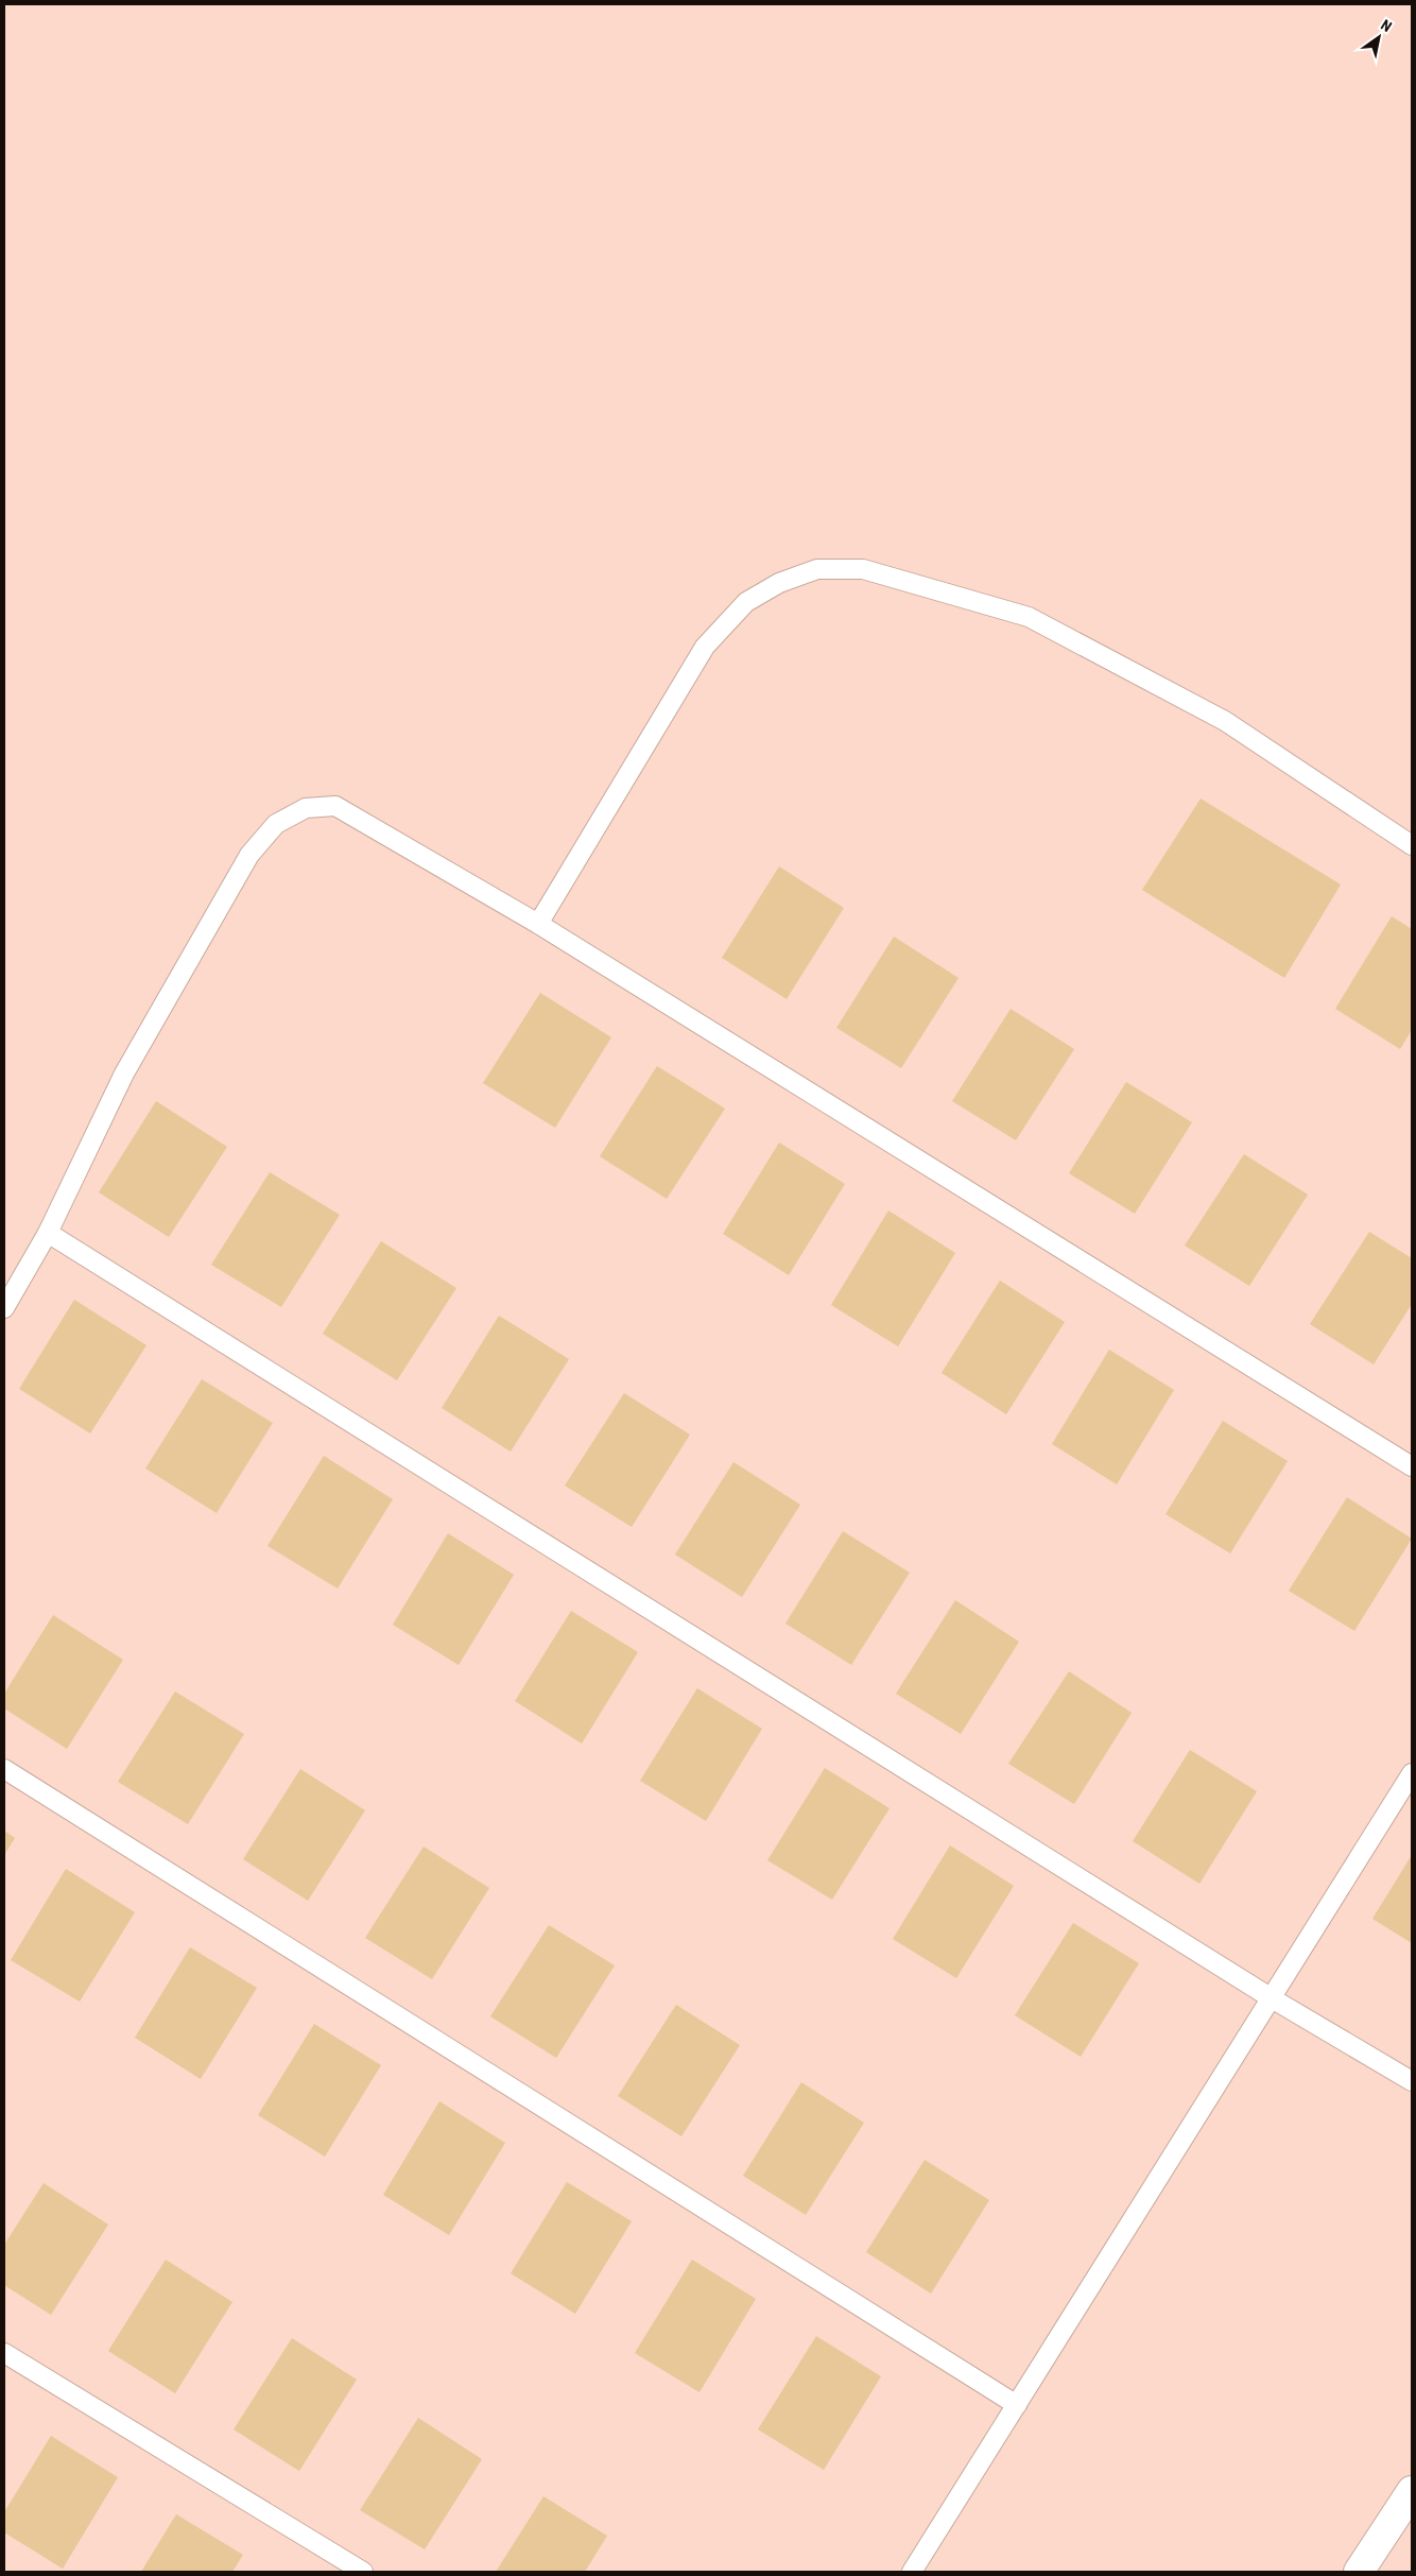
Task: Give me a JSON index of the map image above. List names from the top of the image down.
{
  "north": "top right"
}
